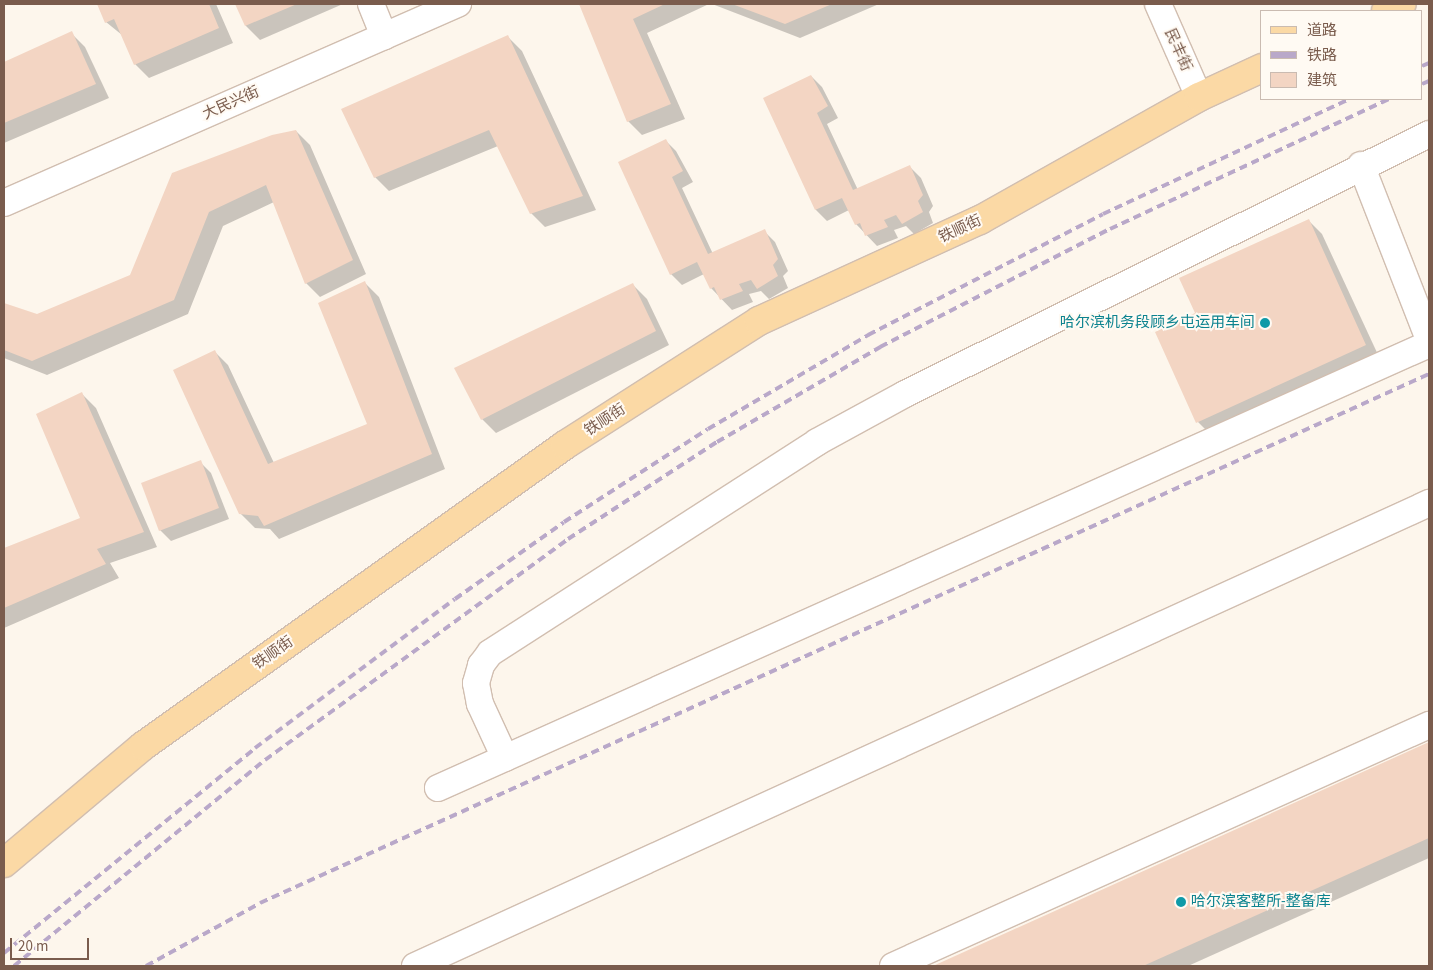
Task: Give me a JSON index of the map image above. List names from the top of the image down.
{
  "streets": {
    "main road": ["铁顺街"],
    "street": ["民丰街", "大民兴街"]
  },
  "crossings": [
    ["民丰街", "铁顺街"]
  ],
  "places": ["哈尔滨机务段顾乡屯运用车间", "哈尔滨客整所-整备库"],
  "legend": ["道路", "铁路", "建筑"],
  "scale_bar": "20 m"
}
